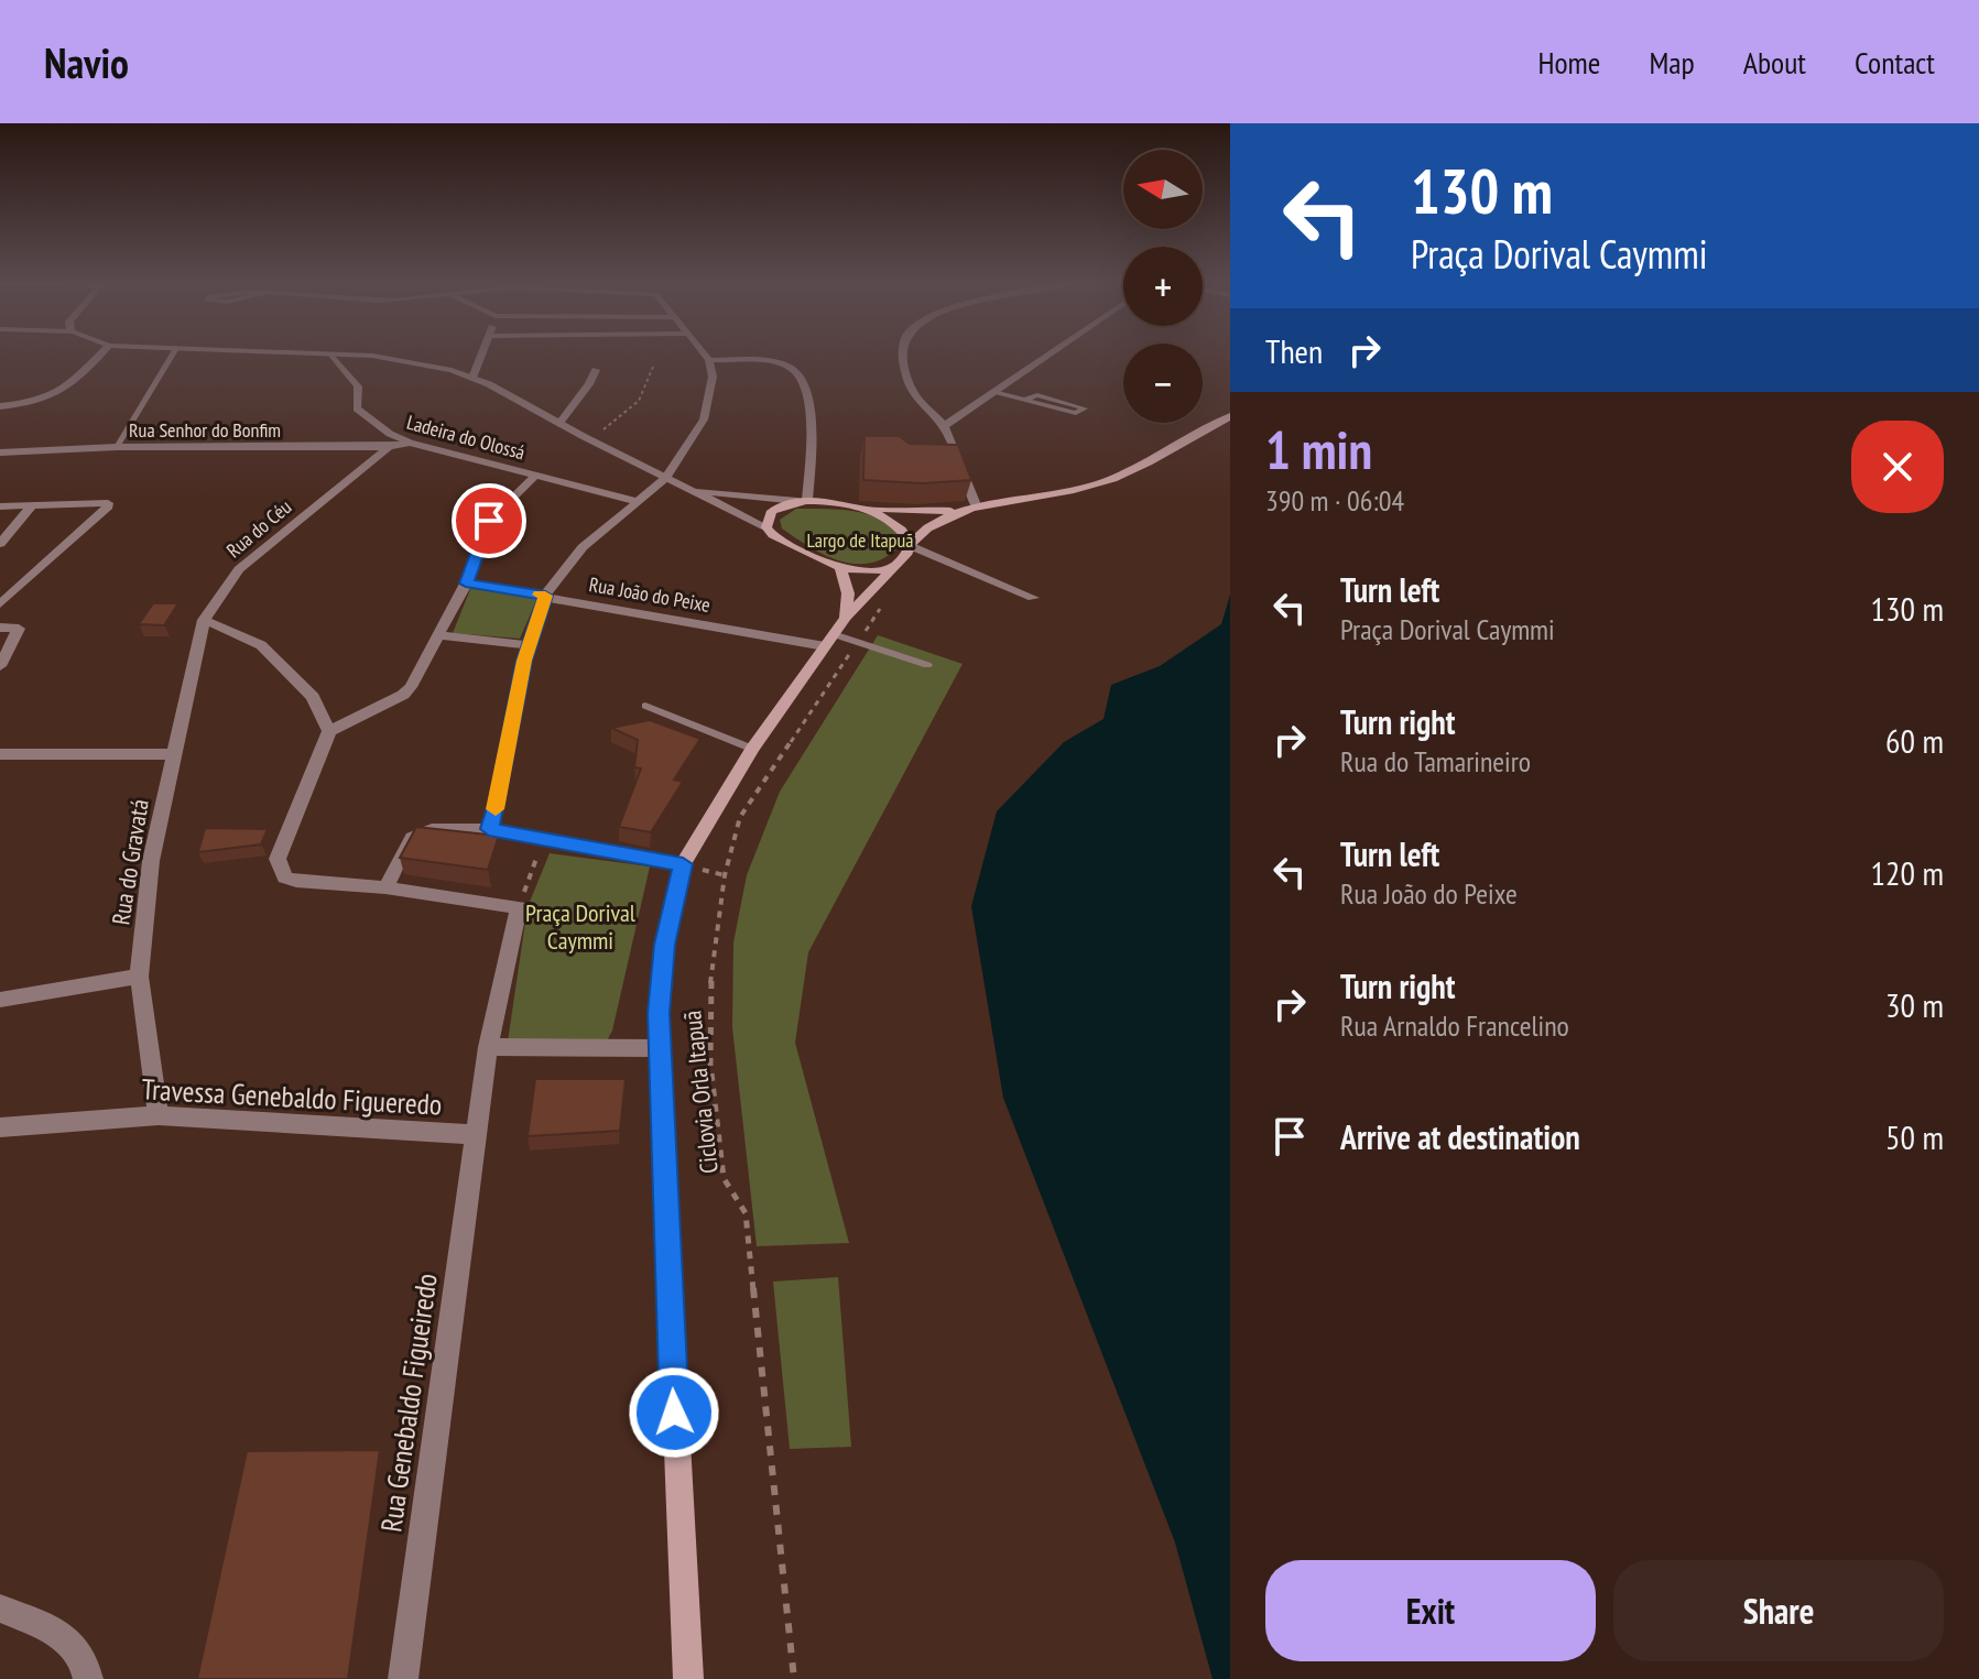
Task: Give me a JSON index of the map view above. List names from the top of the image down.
{
  "streets": {
    "street": [
      "Rua Senhor do Bonfim",
      "Ladeira do Olossá",
      "Rua do Céu",
      "Rua João do Peixe",
      "Rua do Gravatá",
      "Travessa Genebaldo Figueredo",
      "Rua Genebaldo Figueiredo"
    ],
    "path": ["Ciclovia Orla Itapuã"]
  },
  "crossings": [
    ["Rua Senhor do Bonfim", "Ladeira do Olossá"],
    ["Rua Senhor do Bonfim", "Rua do Céu"],
    ["Rua do Céu", "Rua do Gravatá"],
    ["Rua do Gravatá", "Travessa Genebaldo Figueredo"],
    ["Travessa Genebaldo Figueredo", "Rua Genebaldo Figueiredo"]
  ],
  "parks": ["Largo de Itapuã", "Praça Dorival Caymmi"],
  "north": "left",
  "page": {
    "header": "Navio",
    "nav": [
      "Home",
      "Map",
      "About",
      "Contact"
    ],
    "turn": ["130 m", "Praça Dorival Caymmi"],
    "map_buttons": ["+", "−"],
    "then": "Then",
    "heading": ["1 min", "390 m · 06:04"],
    "list": [
      {
        "name": "Turn left",
        "note": "Praça Dorival Caymmi",
        "value": "130 m"
      },
      {
        "name": "Turn right",
        "note": "Rua do Tamarineiro",
        "value": "60 m"
      },
      {
        "name": "Turn left",
        "note": "Rua João do Peixe",
        "value": "120 m"
      },
      {
        "name": "Turn right",
        "note": "Rua Arnaldo Francelino",
        "value": "30 m"
      },
      {
        "name": "Arrive at destination",
        "value": "50 m"
      }
    ],
    "buttons": ["Exit", "Share"]
  }
}
